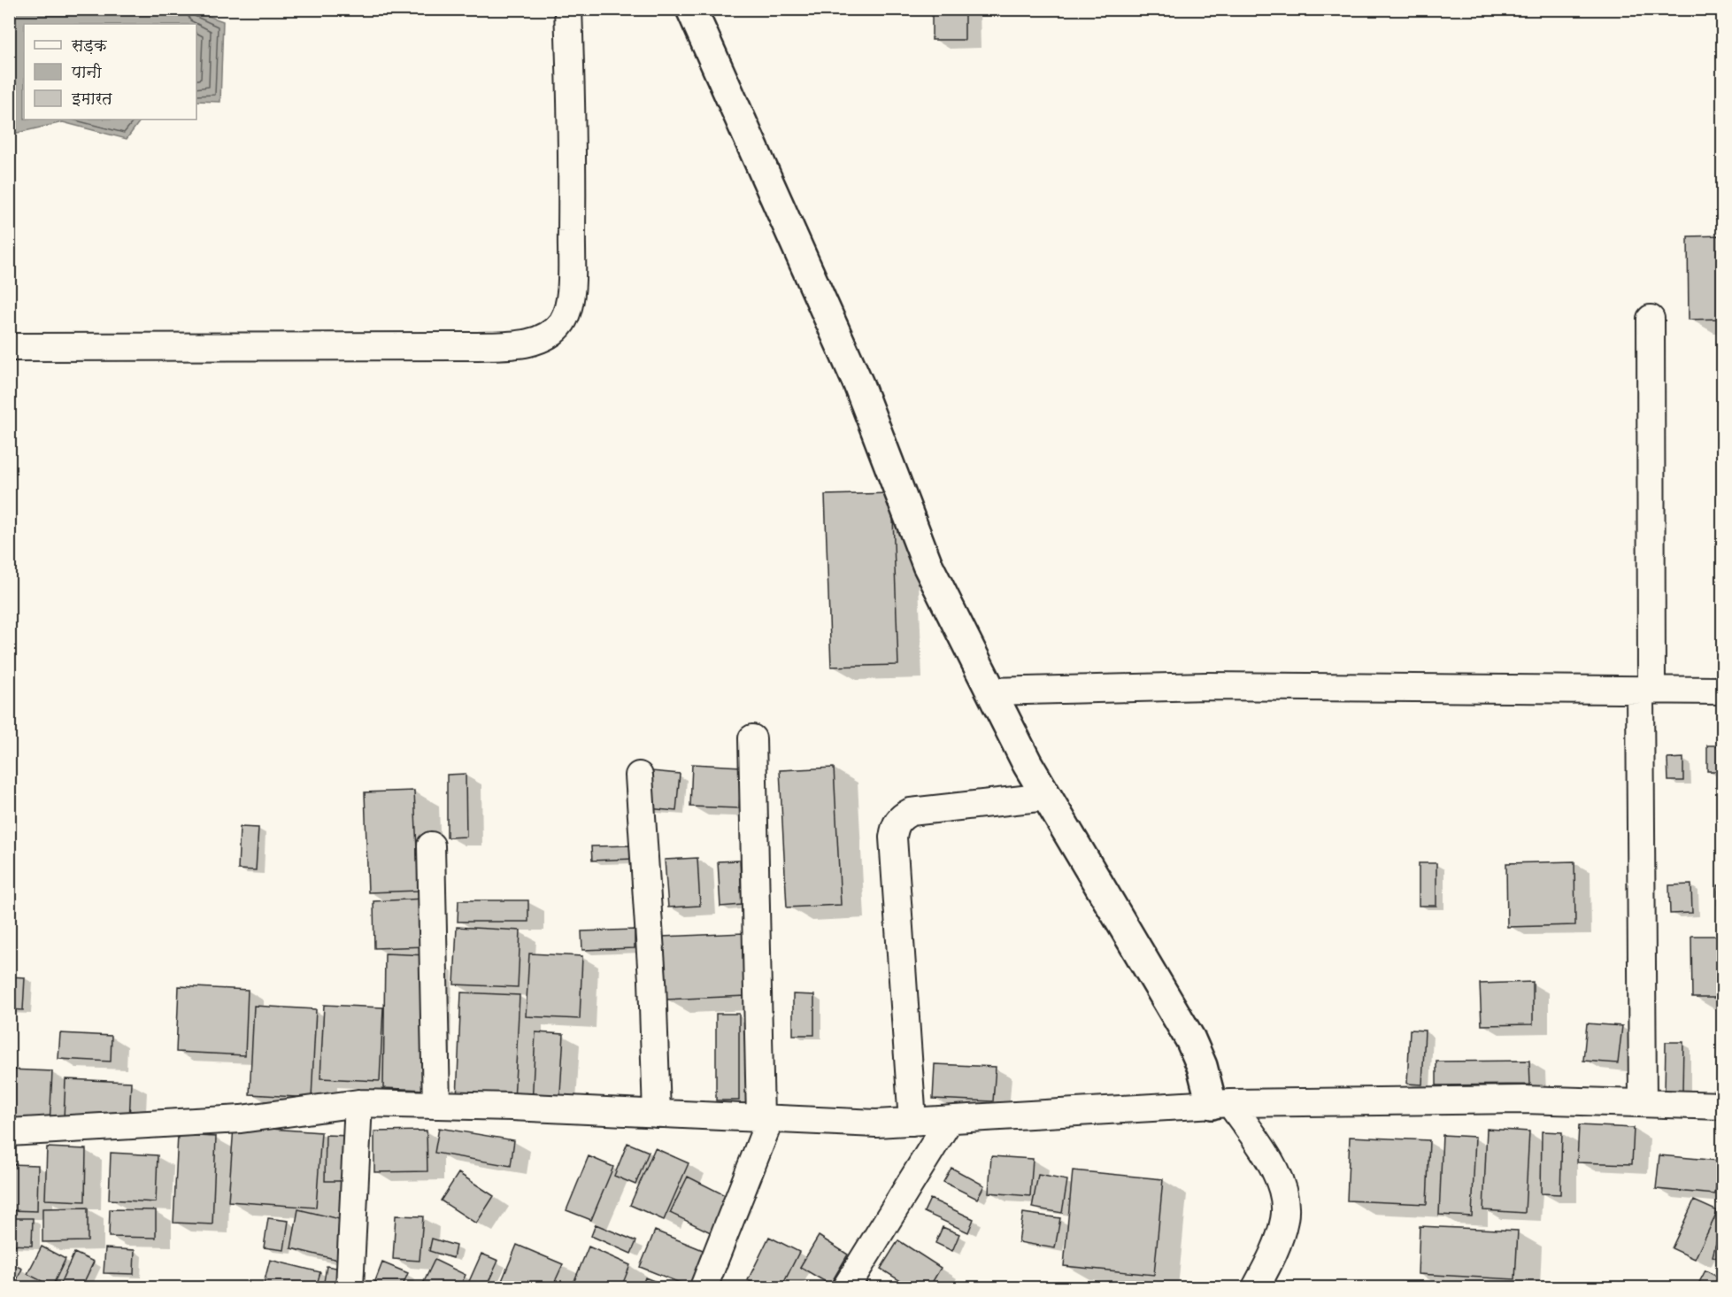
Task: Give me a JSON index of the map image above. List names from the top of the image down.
{
  "legend": ["सड़क", "पानी", "इमारत"]
}
